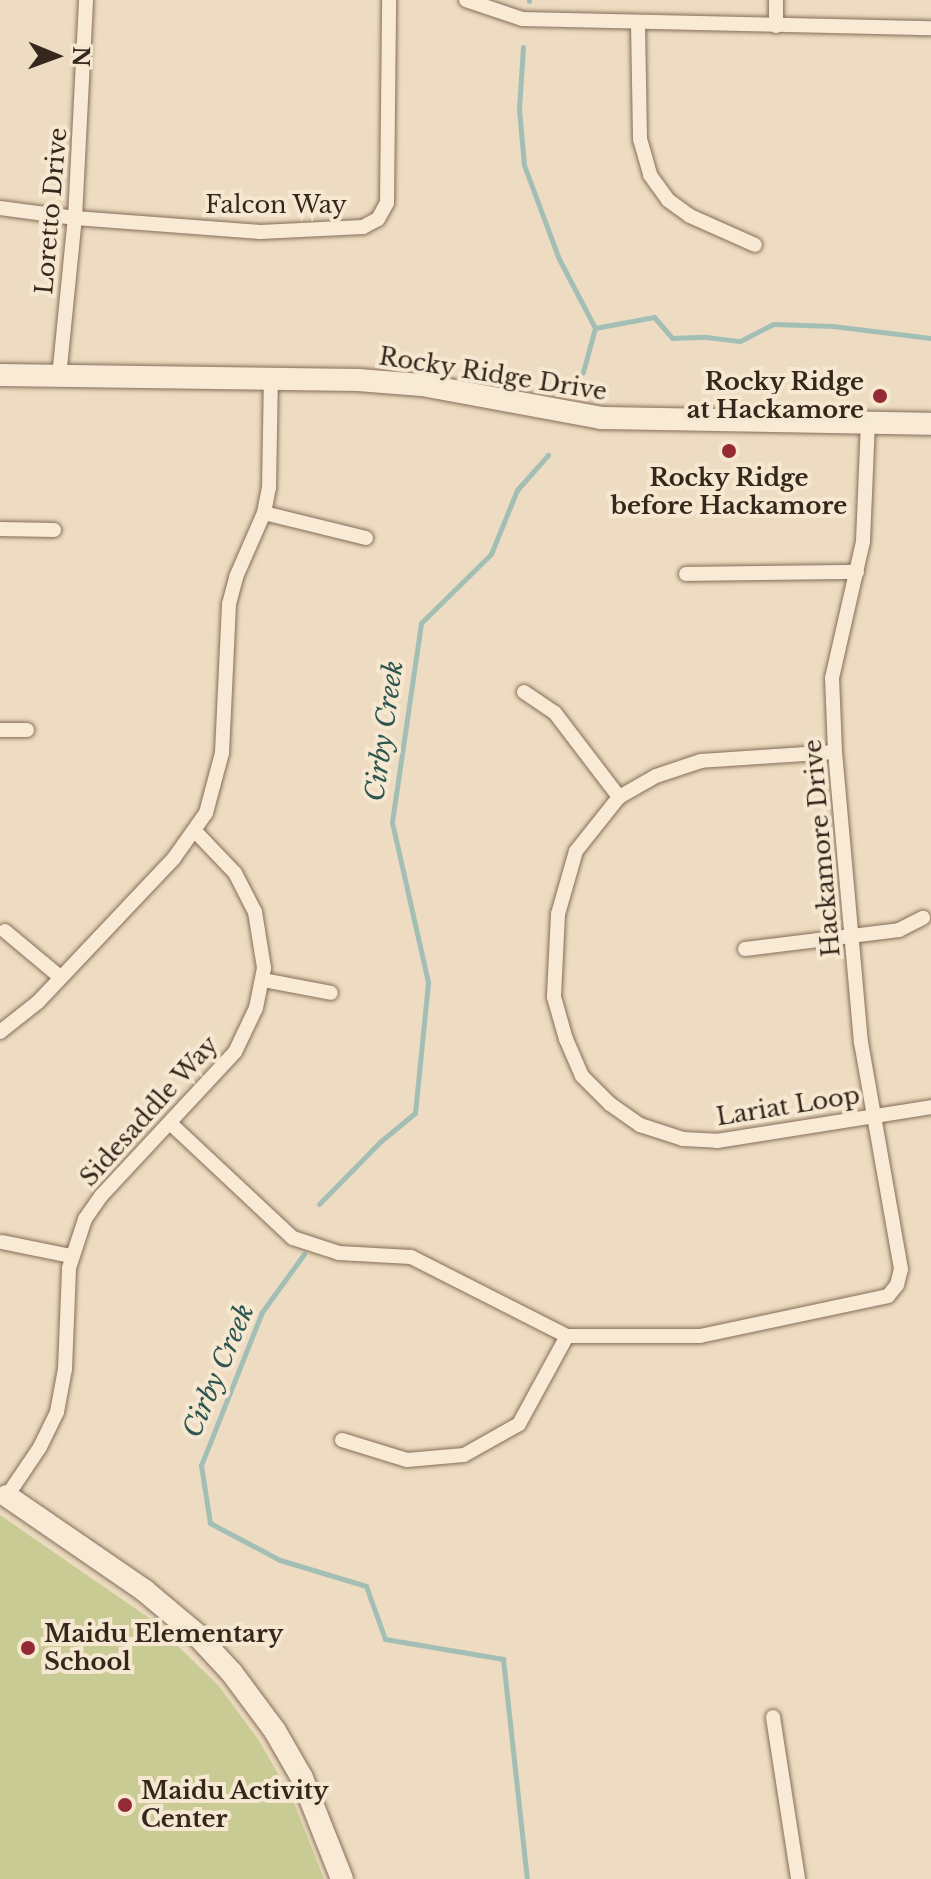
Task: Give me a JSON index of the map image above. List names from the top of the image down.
{
  "streets": {
    "main road": ["Rocky Ridge Drive"],
    "street": [
      "Falcon Way",
      "Loretto Drive",
      "Hackamore Drive",
      "Lariat Loop",
      "Sidesaddle Way"
    ]
  },
  "crossings": [
    ["Falcon Way", "Loretto Drive"],
    ["Loretto Drive", "Rocky Ridge Drive"],
    ["Rocky Ridge Drive", "Hackamore Drive"],
    ["Hackamore Drive", "Lariat Loop"]
  ],
  "water": ["Cirby Creek"],
  "places": [
    "Rocky Ridge at Hackamore",
    "Rocky Ridge before Hackamore",
    "Maidu Elementary School",
    "Maidu Activity Center"
  ],
  "north": "right"
}
